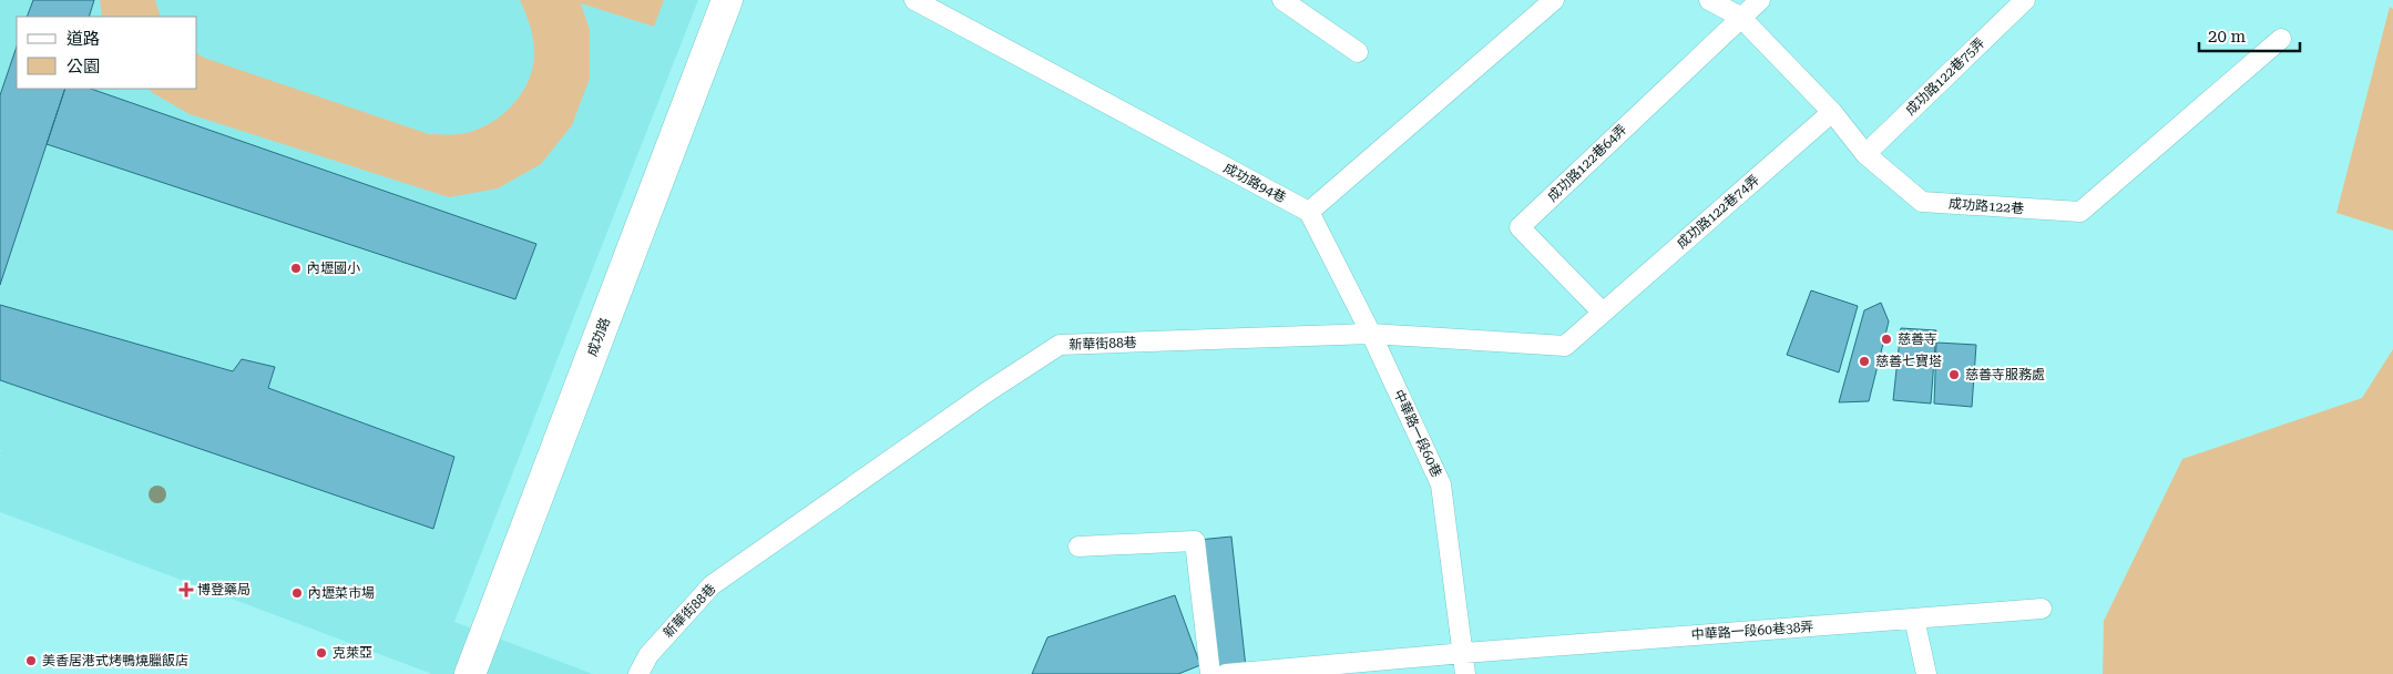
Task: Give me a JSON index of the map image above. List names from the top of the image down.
{
  "streets": {
    "street": ["成功路"],
    "lane": [
      "成功路122巷75弄",
      "成功路122巷64弄",
      "成功路94巷",
      "成功路122巷",
      "成功路122巷74弄",
      "新華街88巷",
      "中華路一段60巷",
      "中華路一段60巷38弄"
    ]
  },
  "crossings": [
    ["成功路122巷75弄", "成功路122巷"],
    ["成功路122巷64弄", "成功路122巷"],
    ["成功路122巷64弄", "成功路122巷74弄"],
    ["成功路122巷64弄", "新華街88巷"],
    ["成功路94巷", "中華路一段60巷"],
    ["成功路122巷", "成功路122巷74弄"],
    ["成功路122巷74弄", "新華街88巷"],
    ["新華街88巷", "中華路一段60巷"],
    ["中華路一段60巷", "中華路一段60巷38弄"]
  ],
  "places": {
    "other": [
      "內壢國小",
      "慈善寺",
      "慈善七寶塔",
      "慈善寺服務處",
      "內壢菜市場",
      "克萊亞",
      "美香居港式烤鴨燒臘飯店"
    ],
    "health": ["博登藥局"]
  },
  "legend": ["道路", "公園"],
  "scale_bar": "20 m"
}
